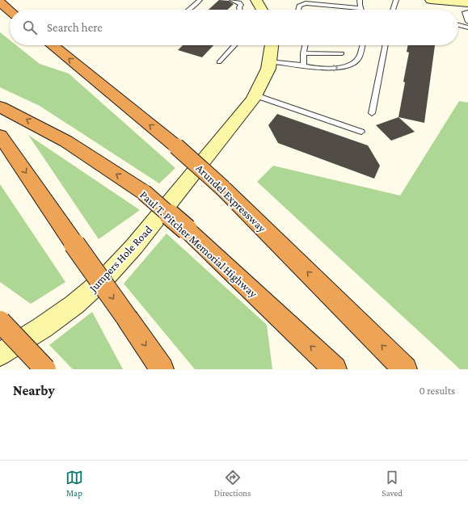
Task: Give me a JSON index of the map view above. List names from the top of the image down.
{
  "streets": {
    "highway": ["Arundel Expressway", "Paul T. Pitcher Memorial Highway"],
    "main road": ["Jumpers Hole Road"]
  },
  "page": {
    "search": "Search here",
    "heading": ["Nearby", "0 results"],
    "nav": ["Map", "Directions", "Saved"]
  }
}
